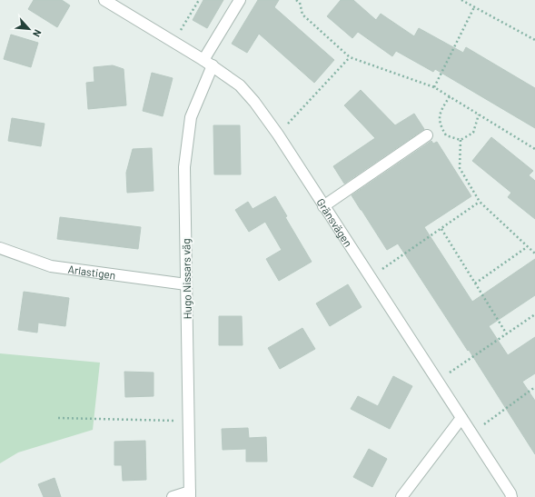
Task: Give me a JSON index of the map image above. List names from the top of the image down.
{
  "streets": {
    "street": ["Gränsvägen", "Arlastigen", "Hugo Nissars väg"]
  },
  "crossings": [
    ["Gränsvägen", "Hugo Nissars väg"],
    ["Arlastigen", "Hugo Nissars väg"]
  ],
  "north": "bottom right"
}
